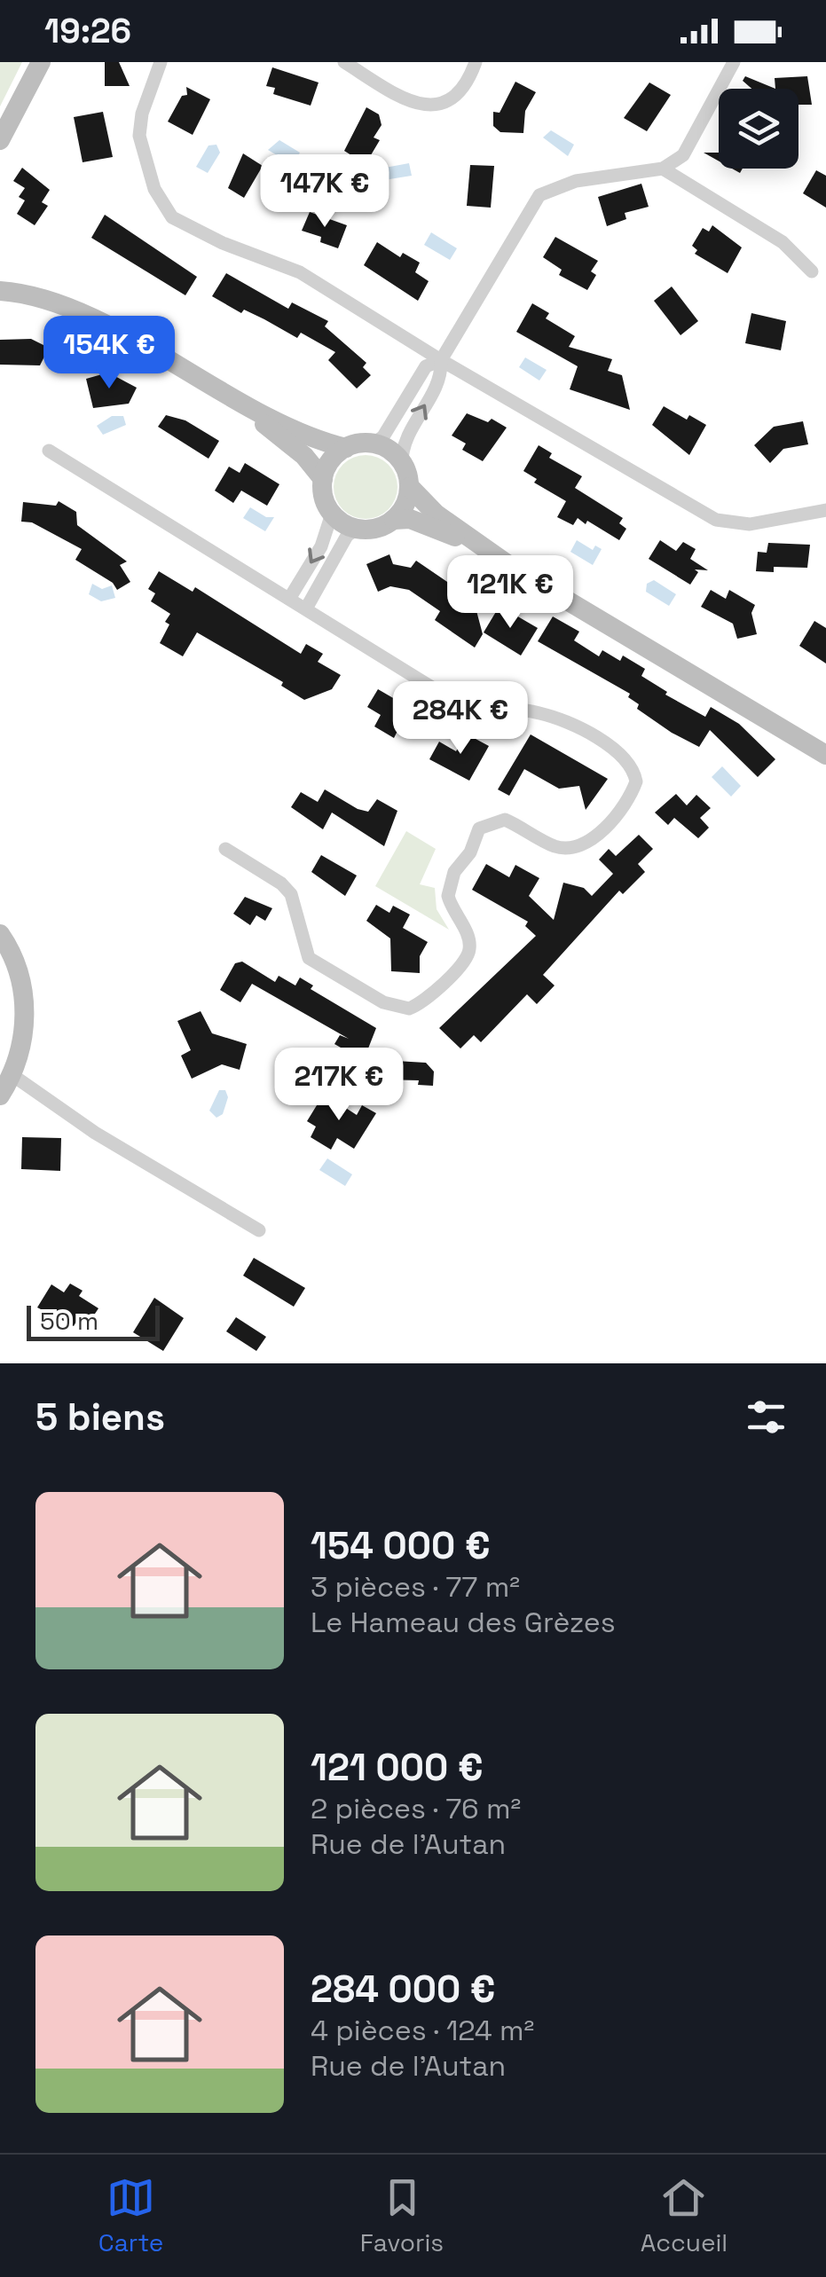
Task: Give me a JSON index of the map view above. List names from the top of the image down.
{
  "scale_bar": "50 m",
  "page": {
    "status": "19:26",
    "price": [
      "147K €",
      "154K €",
      "121K €",
      "284K €",
      "217K €"
    ],
    "scale": "50 m",
    "heading": "5 biens",
    "list": [
      {
        "name": "154 000 €",
        "note": "3 pièces · 77 m² · Le Hameau des Grèzes"
      },
      {
        "name": "121 000 €",
        "note": "2 pièces · 76 m² · Rue de l'Autan"
      },
      {
        "name": "284 000 €",
        "note": "4 pièces · 124 m² · Rue de l'Autan"
      }
    ],
    "tabs": ["Carte", "Favoris", "Accueil"]
  }
}
